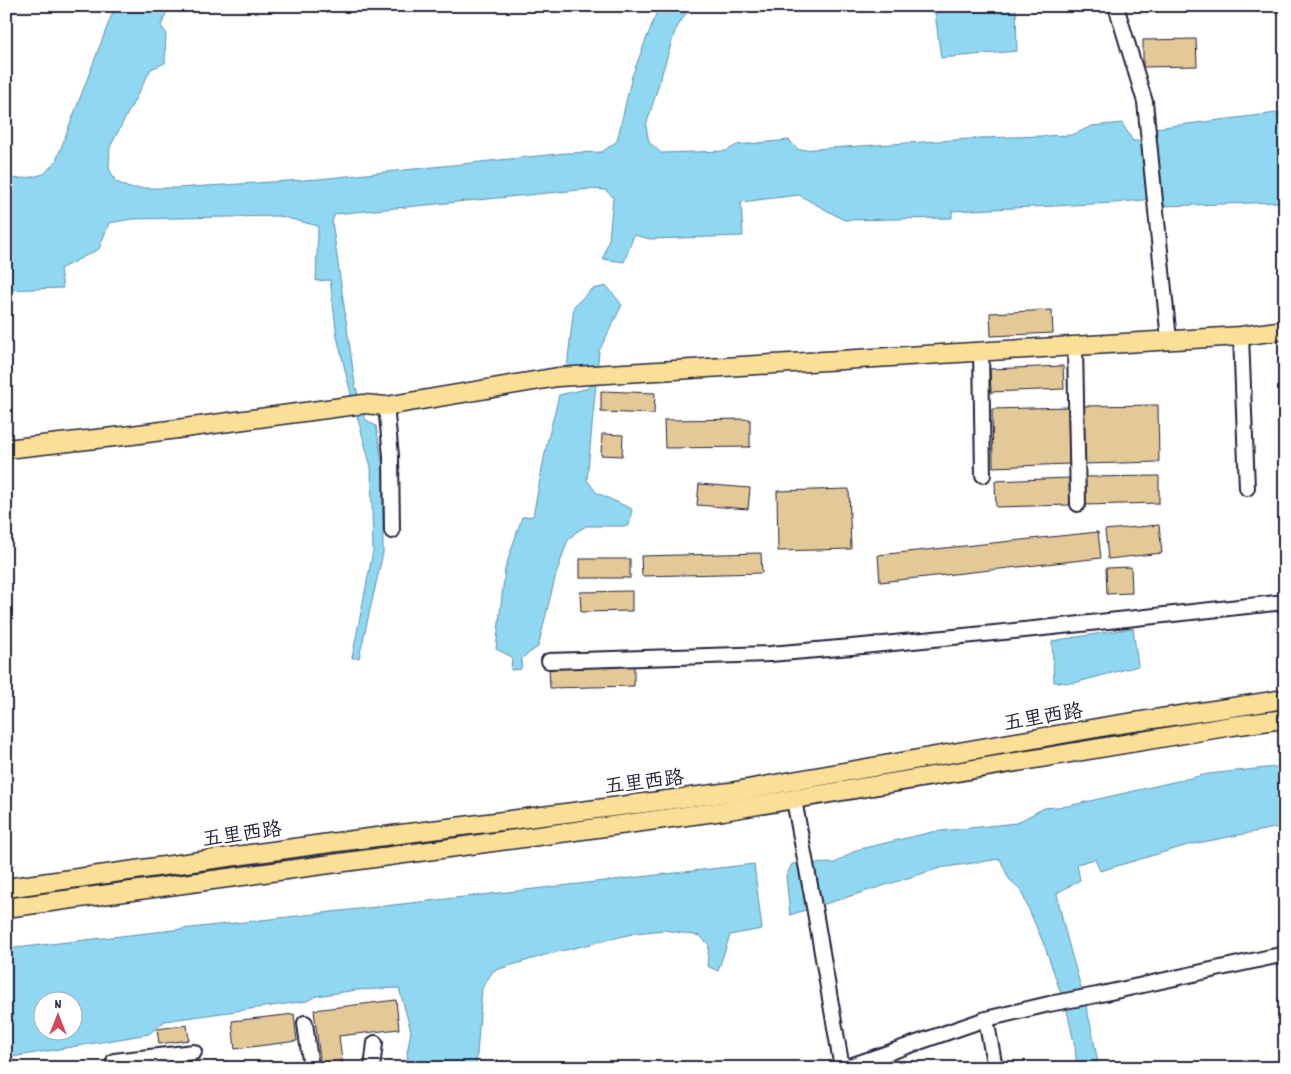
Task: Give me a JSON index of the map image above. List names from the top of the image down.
{
  "streets": {
    "main road": ["五里西路"]
  },
  "north": "top"
}
